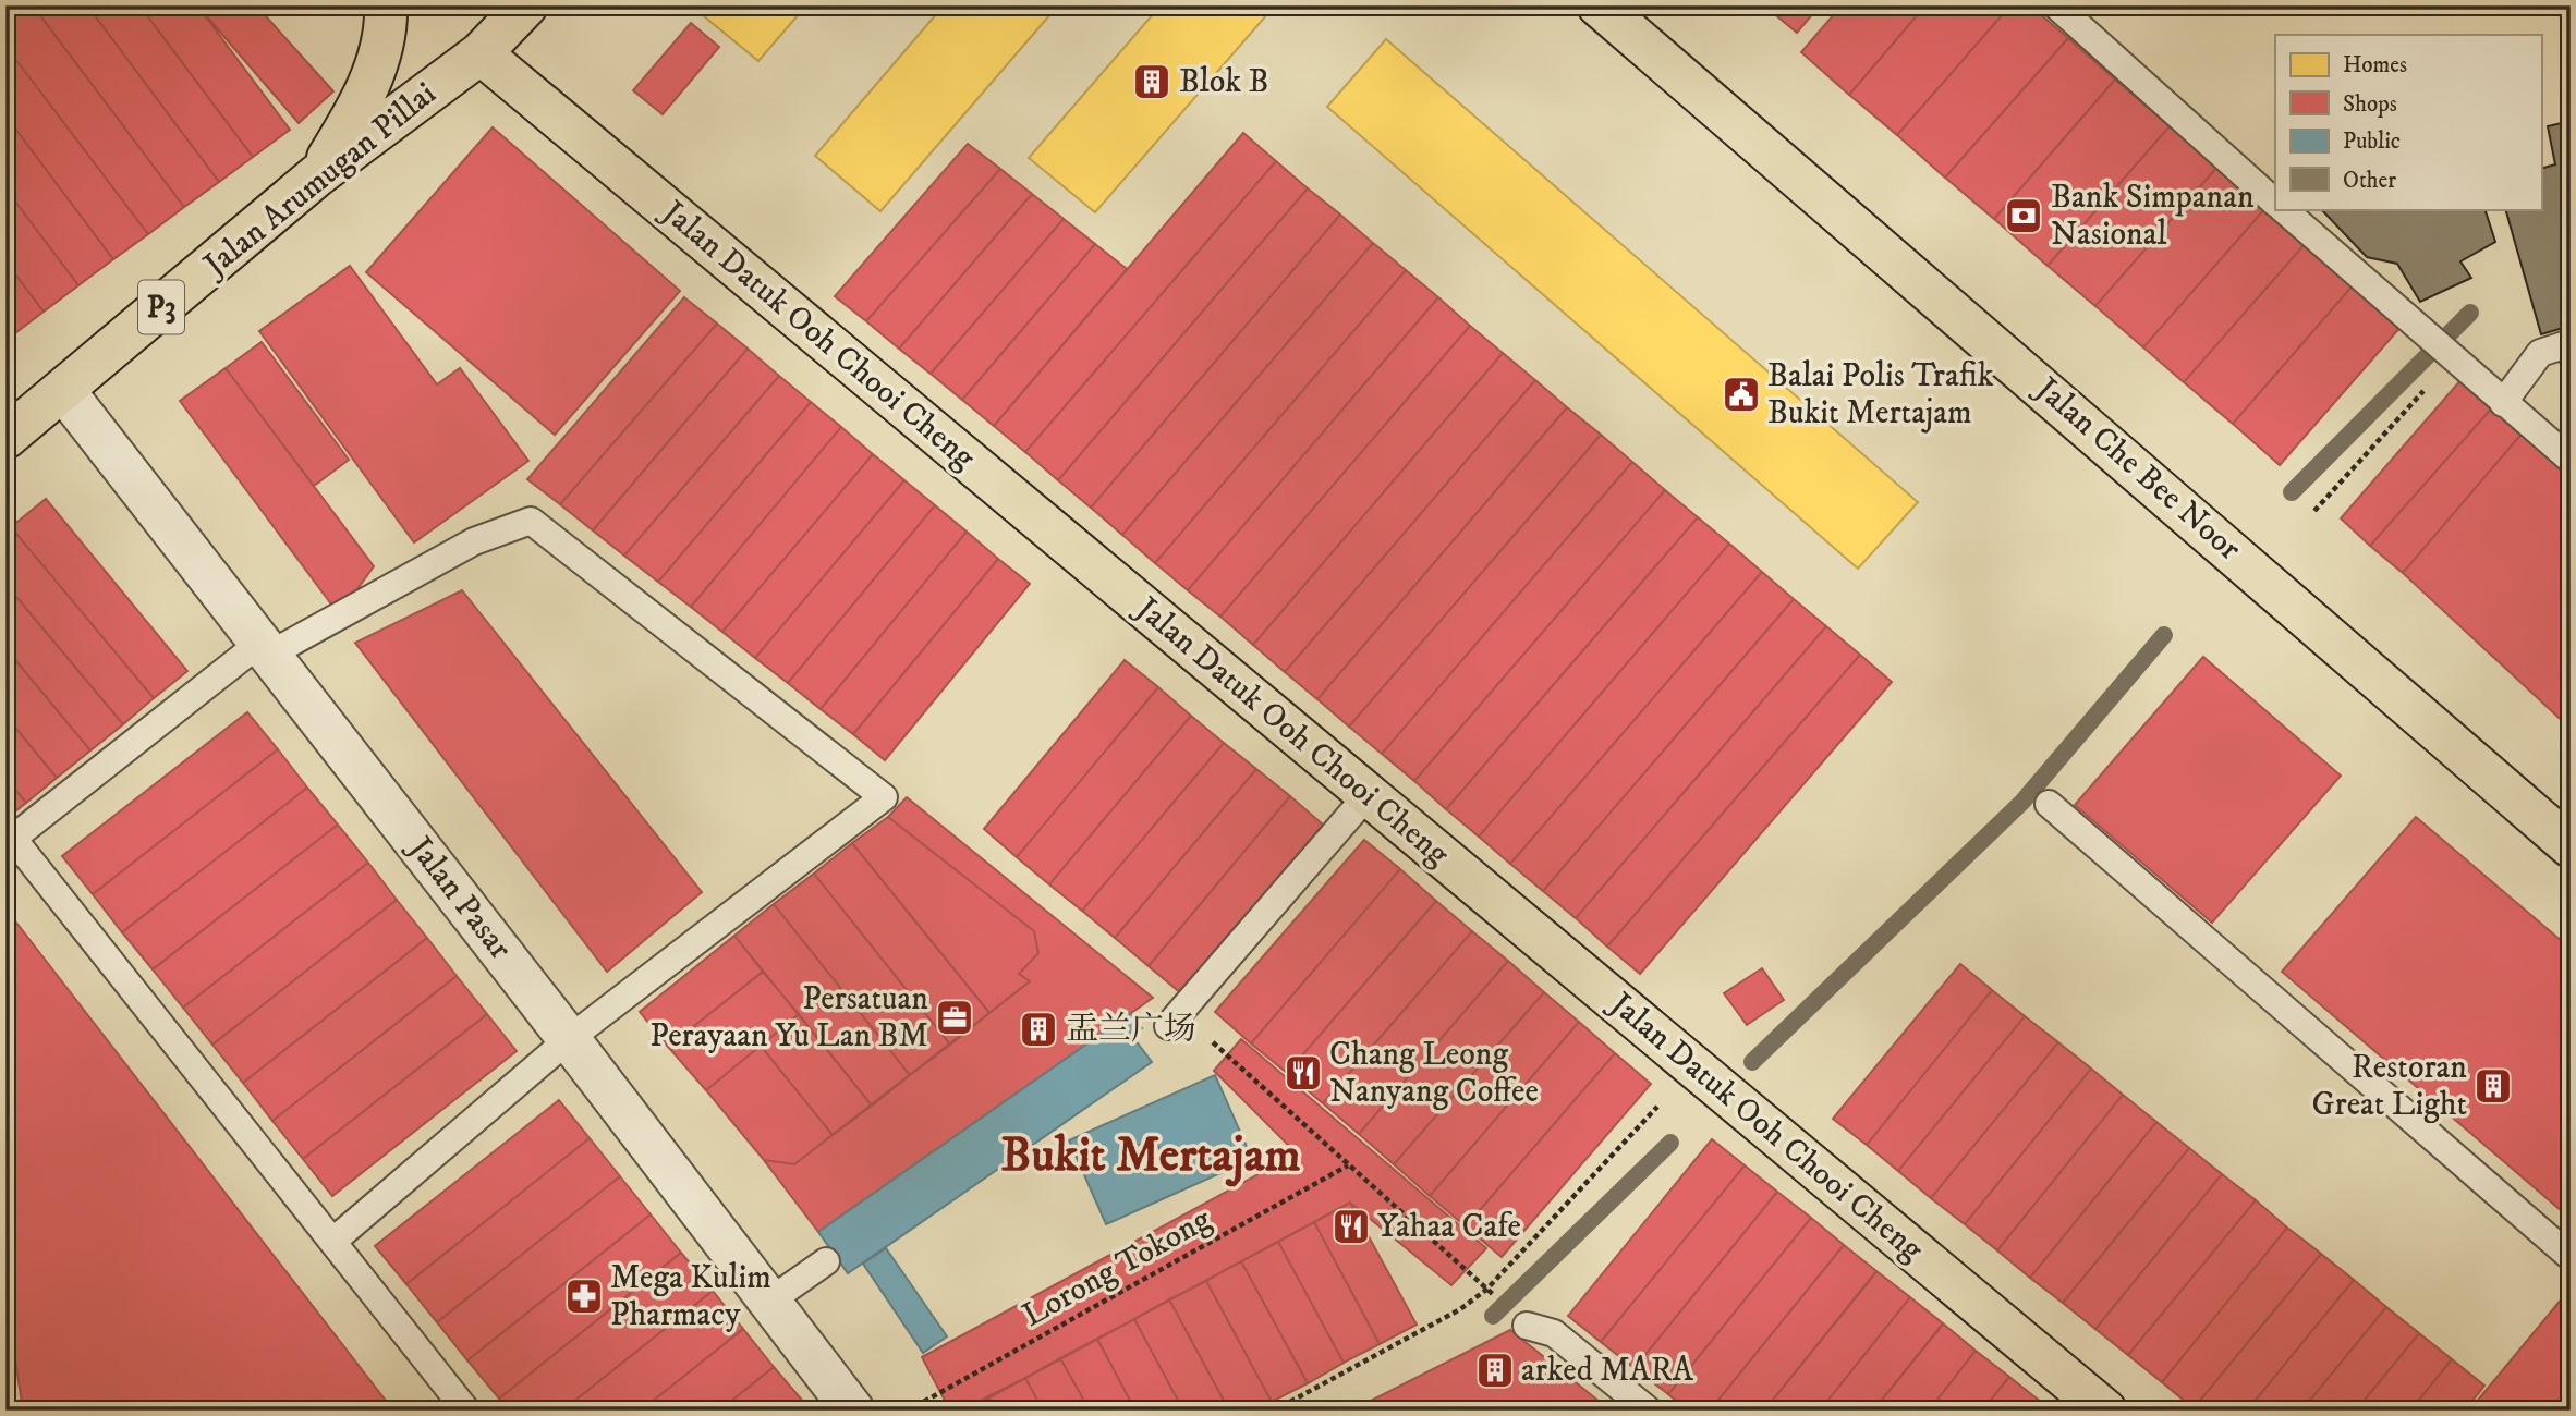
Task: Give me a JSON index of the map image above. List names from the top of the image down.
{
  "streets": {
    "main road": [
      "Jalan Arumugan Pillai",
      "P3",
      "Jalan Datuk Ooh Chooi Cheng",
      "Jalan Che Bee Noor"
    ],
    "street": ["Jalan Pasar"],
    "path": ["Lorong Tokong"]
  },
  "crossings": [
    ["Jalan Arumugan Pillai", "Jalan Datuk Ooh Chooi Cheng"],
    ["Jalan Arumugan Pillai", "Jalan Pasar"]
  ],
  "districts": ["Bukit Mertajam"],
  "places": {
    "building": [
      "Blok B",
      "盂兰广场",
      "Restoran Great Light",
      "arked MARA"
    ],
    "bank": ["Bank Simpanan Nasional"],
    "public building": ["Balai Polis Trafik Bukit Mertajam"],
    "office": ["Persatuan Perayaan Yu Lan BM"],
    "restaurant": ["Chang Leong Nanyang Coffee", "Yahaa Cafe"],
    "pharmacy": ["Mega Kulim Pharmacy"]
  },
  "legend": [
    "Homes",
    "Shops",
    "Public",
    "Other"
  ]
}
